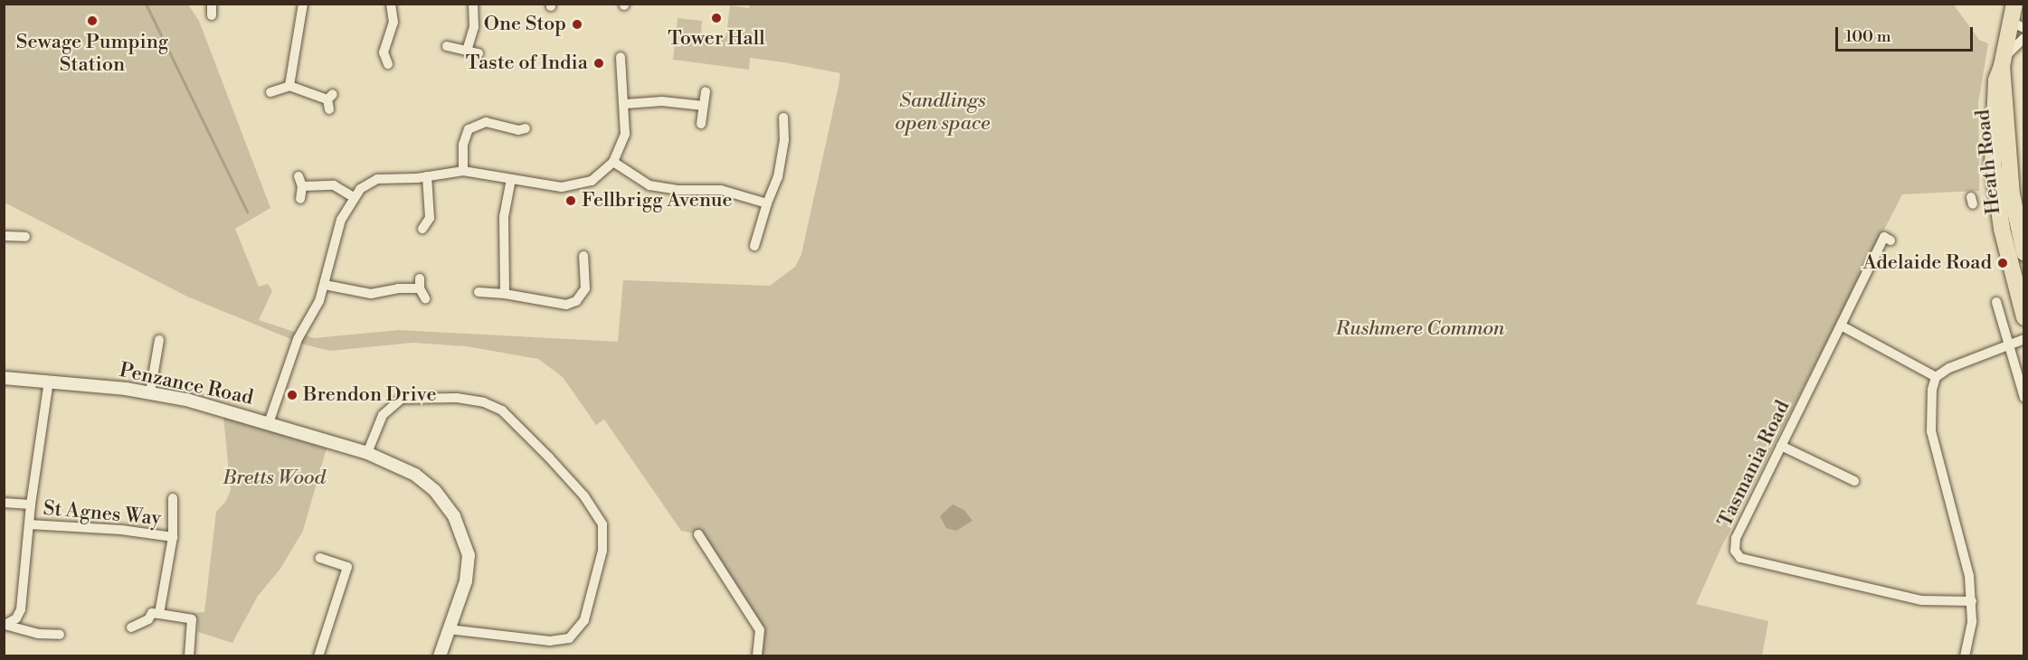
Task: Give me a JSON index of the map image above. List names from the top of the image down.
{
  "streets": {
    "main road": ["Heath Road"],
    "street": ["Penzance Road", "Tasmania Road", "St Agnes Way"]
  },
  "parks": ["Sandlings open space", "Rushmere Common", "Bretts Wood"],
  "places": [
    "Tower Hall",
    "Sewage Pumping Station",
    "One Stop",
    "Taste of India",
    "Fellbrigg Avenue",
    "Adelaide Road",
    "Brendon Drive"
  ],
  "scale_bar": "100 m"
}
